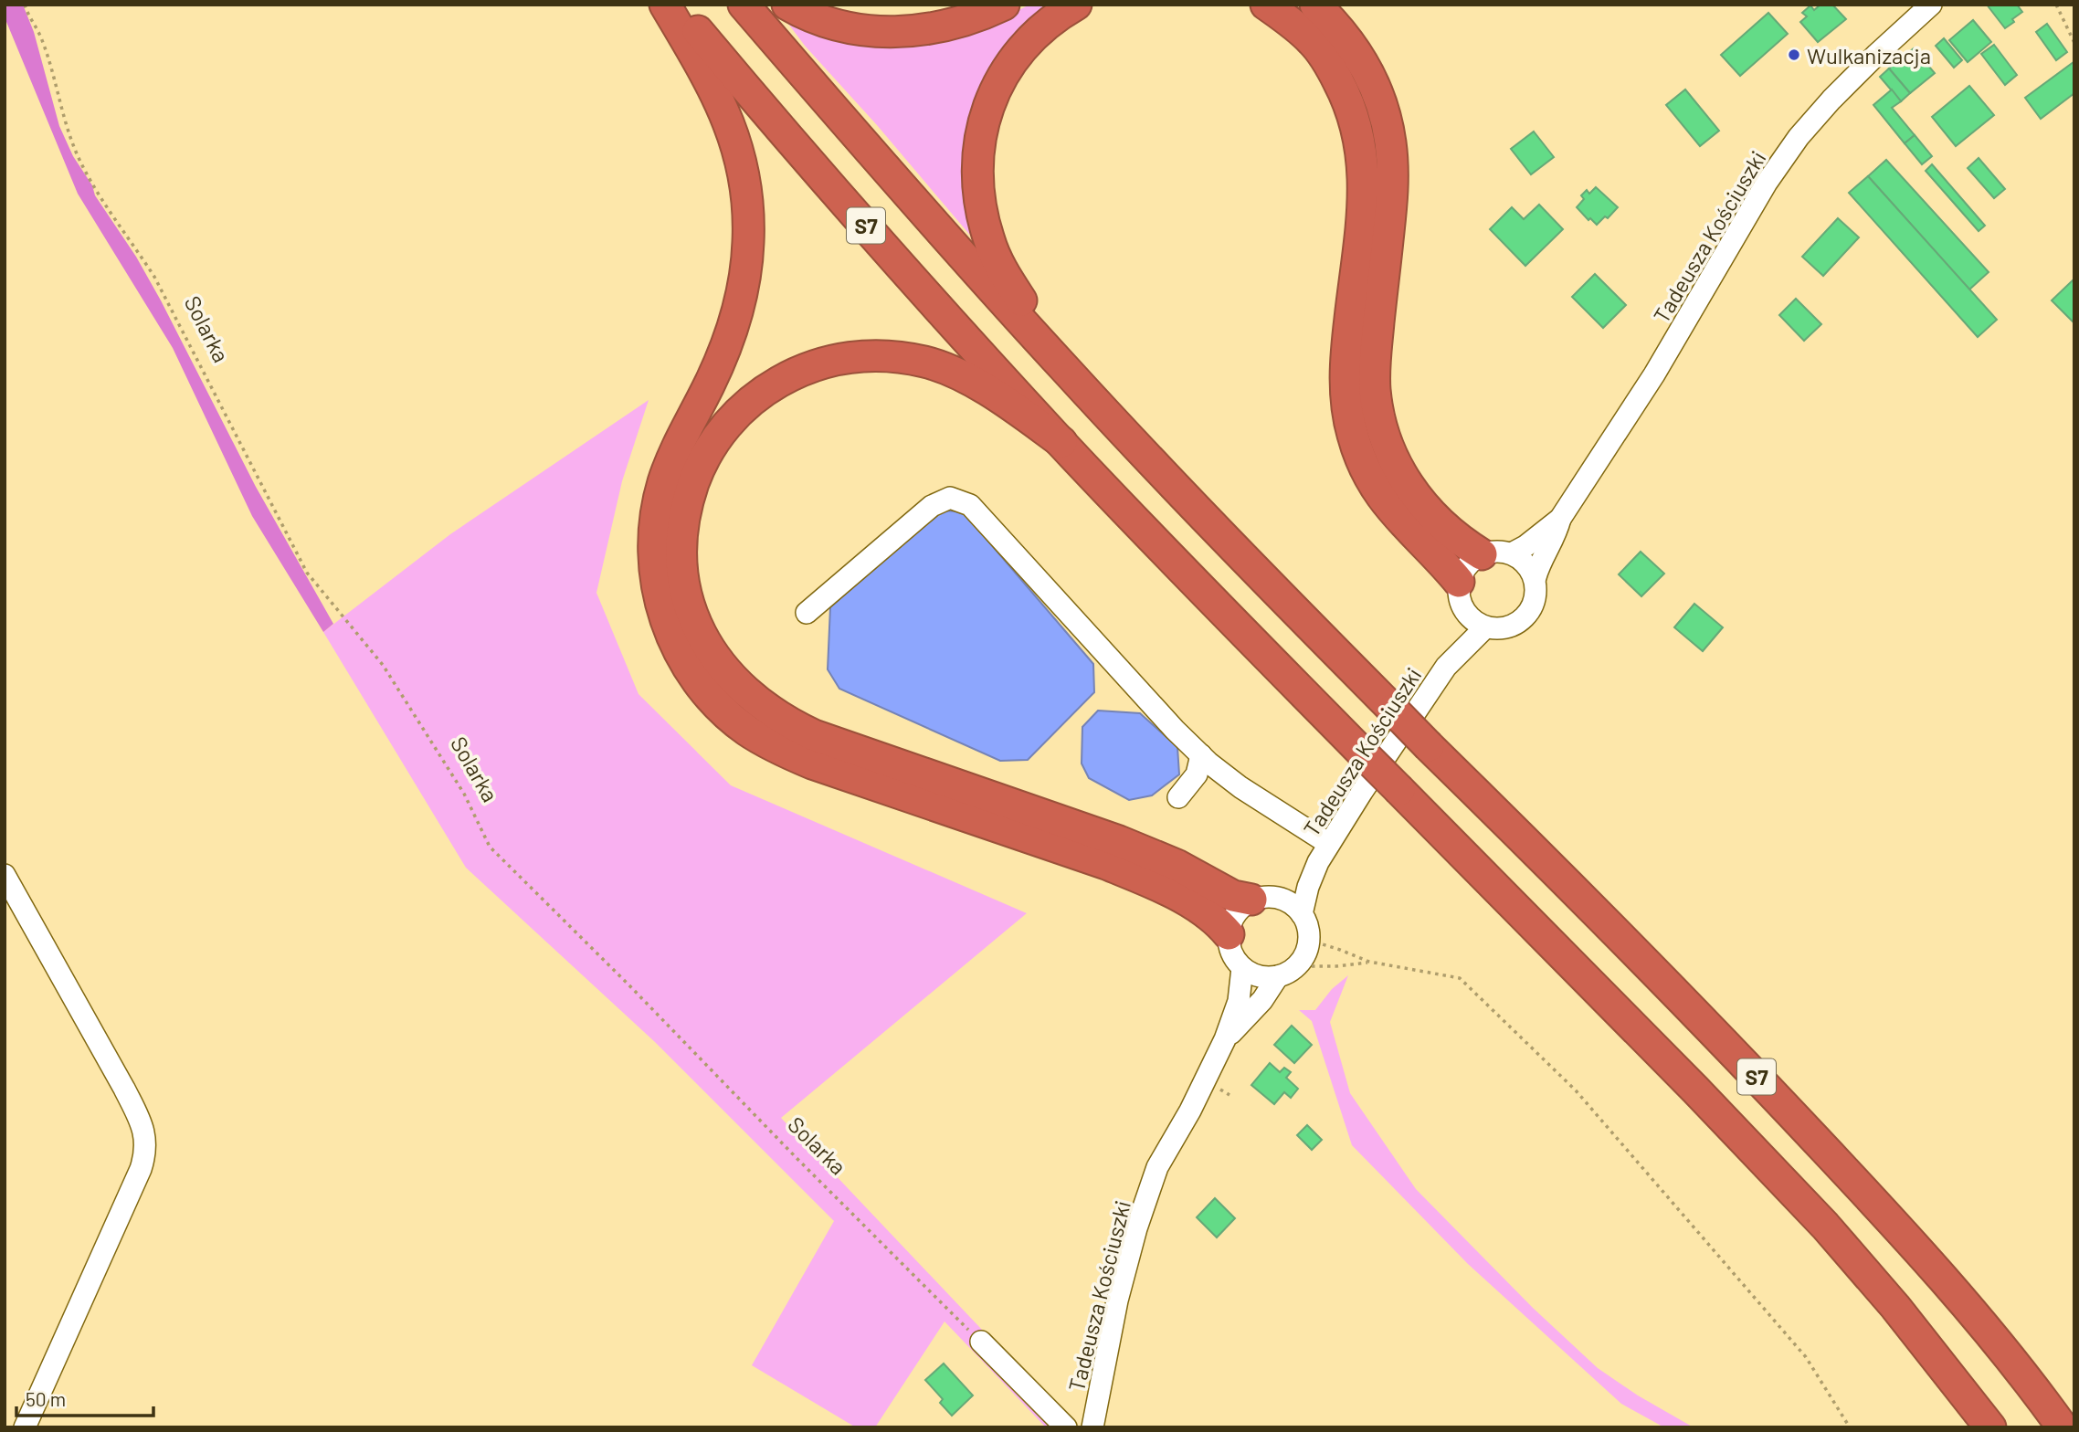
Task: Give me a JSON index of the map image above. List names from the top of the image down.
{
  "streets": {
    "highway": ["S7"],
    "street": ["Tadeusza Kościuszki"],
    "path": ["Solarka"]
  },
  "places": ["Wulkanizacja"],
  "scale_bar": "50 m"
}
